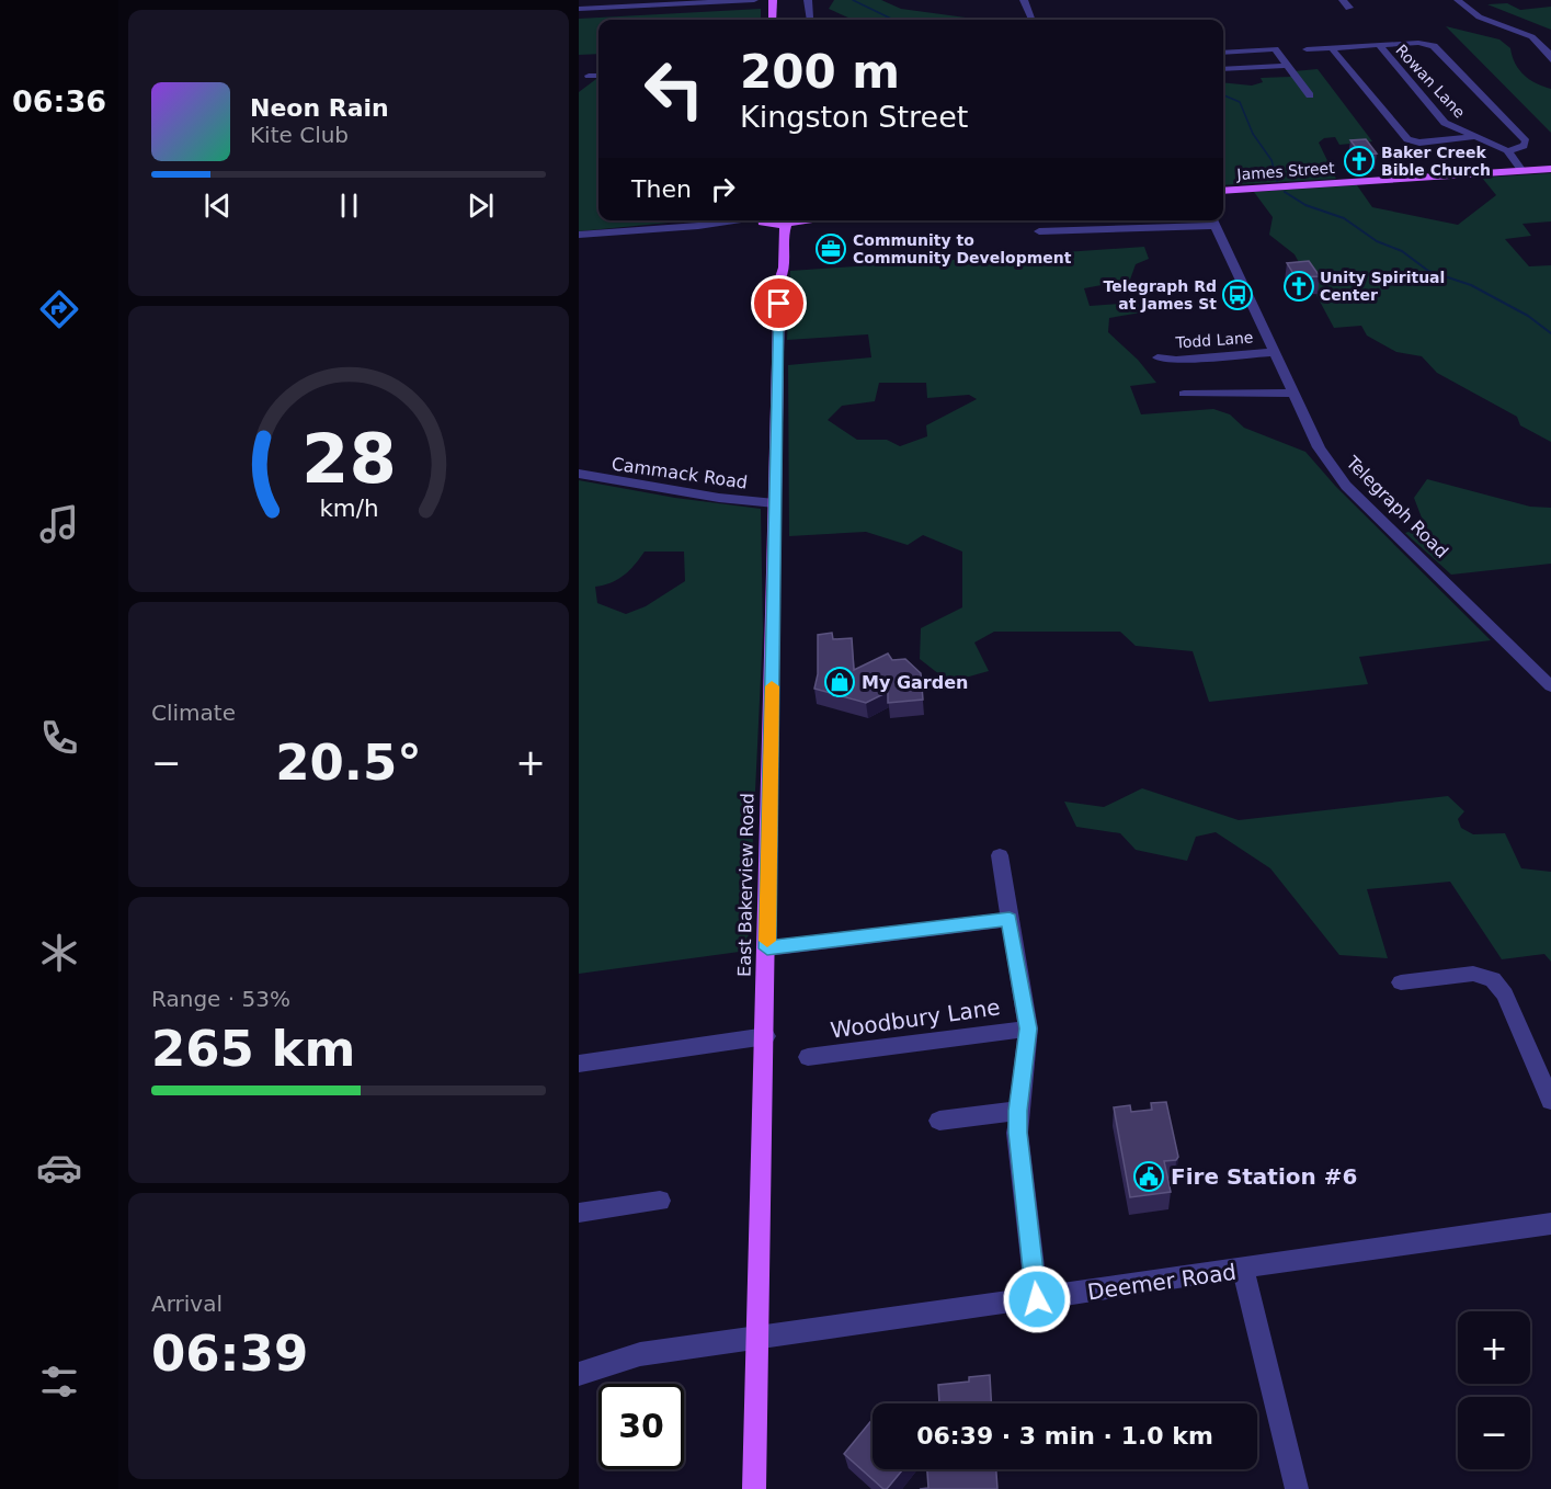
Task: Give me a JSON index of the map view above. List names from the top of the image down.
{
  "streets": {
    "main road": ["James Street", "East Bakerview Road"],
    "street": [
      "Rowan Lane",
      "Todd Lane",
      "Cammack Road",
      "Telegraph Road",
      "Woodbury Lane",
      "Deemer Road"
    ]
  },
  "crossings": [
    ["Todd Lane", "Telegraph Road"],
    ["Cammack Road", "East Bakerview Road"],
    ["East Bakerview Road", "Deemer Road"]
  ],
  "places": {
    "church": ["Baker Creek Bible Church", "Unity Spiritual Center"],
    "office": ["Community to Community Development"],
    "bus stop": ["Telegraph Rd at James St"],
    "shop": ["My Garden"],
    "public building": ["Fire Station #6"]
  },
  "page": {
    "tabs": "06:36",
    "turn": ["200 m", "Kingston Street"],
    "song": ["Neon Rain", "Kite Club"],
    "then": "Then",
    "tile": [
      "Climate",
      ["Range · 53%", "265 km"],
      ["Arrival", "06:39"]
    ],
    "heat": ["−", "20.5°", "+"],
    "map_buttons": ["+", "−"],
    "limit": "30",
    "trip": "06:39 · 3 min · 1.0 km",
    "gauge": ["28", "km/h"]
  }
}
